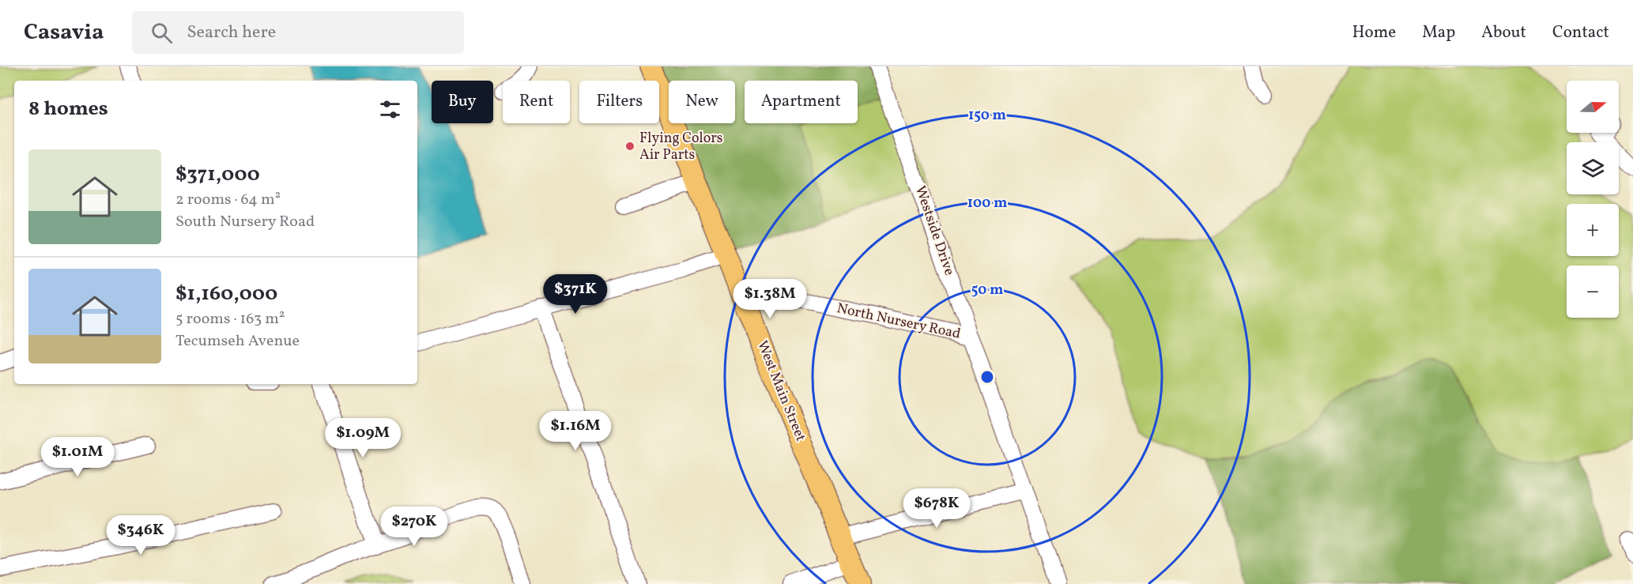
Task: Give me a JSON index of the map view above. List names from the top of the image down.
{
  "streets": {
    "main road": ["West Main Street"],
    "street": ["Westside Drive", "North Nursery Road"]
  },
  "crossings": [
    ["Westside Drive", "North Nursery Road"],
    ["North Nursery Road", "West Main Street"]
  ],
  "places": ["Flying Colors Air Parts"],
  "north": "right",
  "page": {
    "header": "Casavia",
    "search": "Search here",
    "nav": [
      "Home",
      "Map",
      "About",
      "Contact"
    ],
    "map_buttons": ["+", "−"],
    "chip": [
      "Buy",
      "Rent",
      "Filters",
      "New",
      "Apartment"
    ],
    "heading": "8 homes",
    "list": [
      {
        "name": "$371,000",
        "note": "2 rooms · 64 m² · South Nursery Road"
      },
      {
        "name": "$1,160,000",
        "note": "5 rooms · 163 m² · Tecumseh Avenue"
      }
    ],
    "price": [
      "$371K",
      "$1.38M",
      "$1.16M",
      "$1.09M",
      "$1.01M",
      "$678K",
      "$270K",
      "$346K"
    ]
  },
  "rings": ["150 m", "100 m", "50 m"]
}
